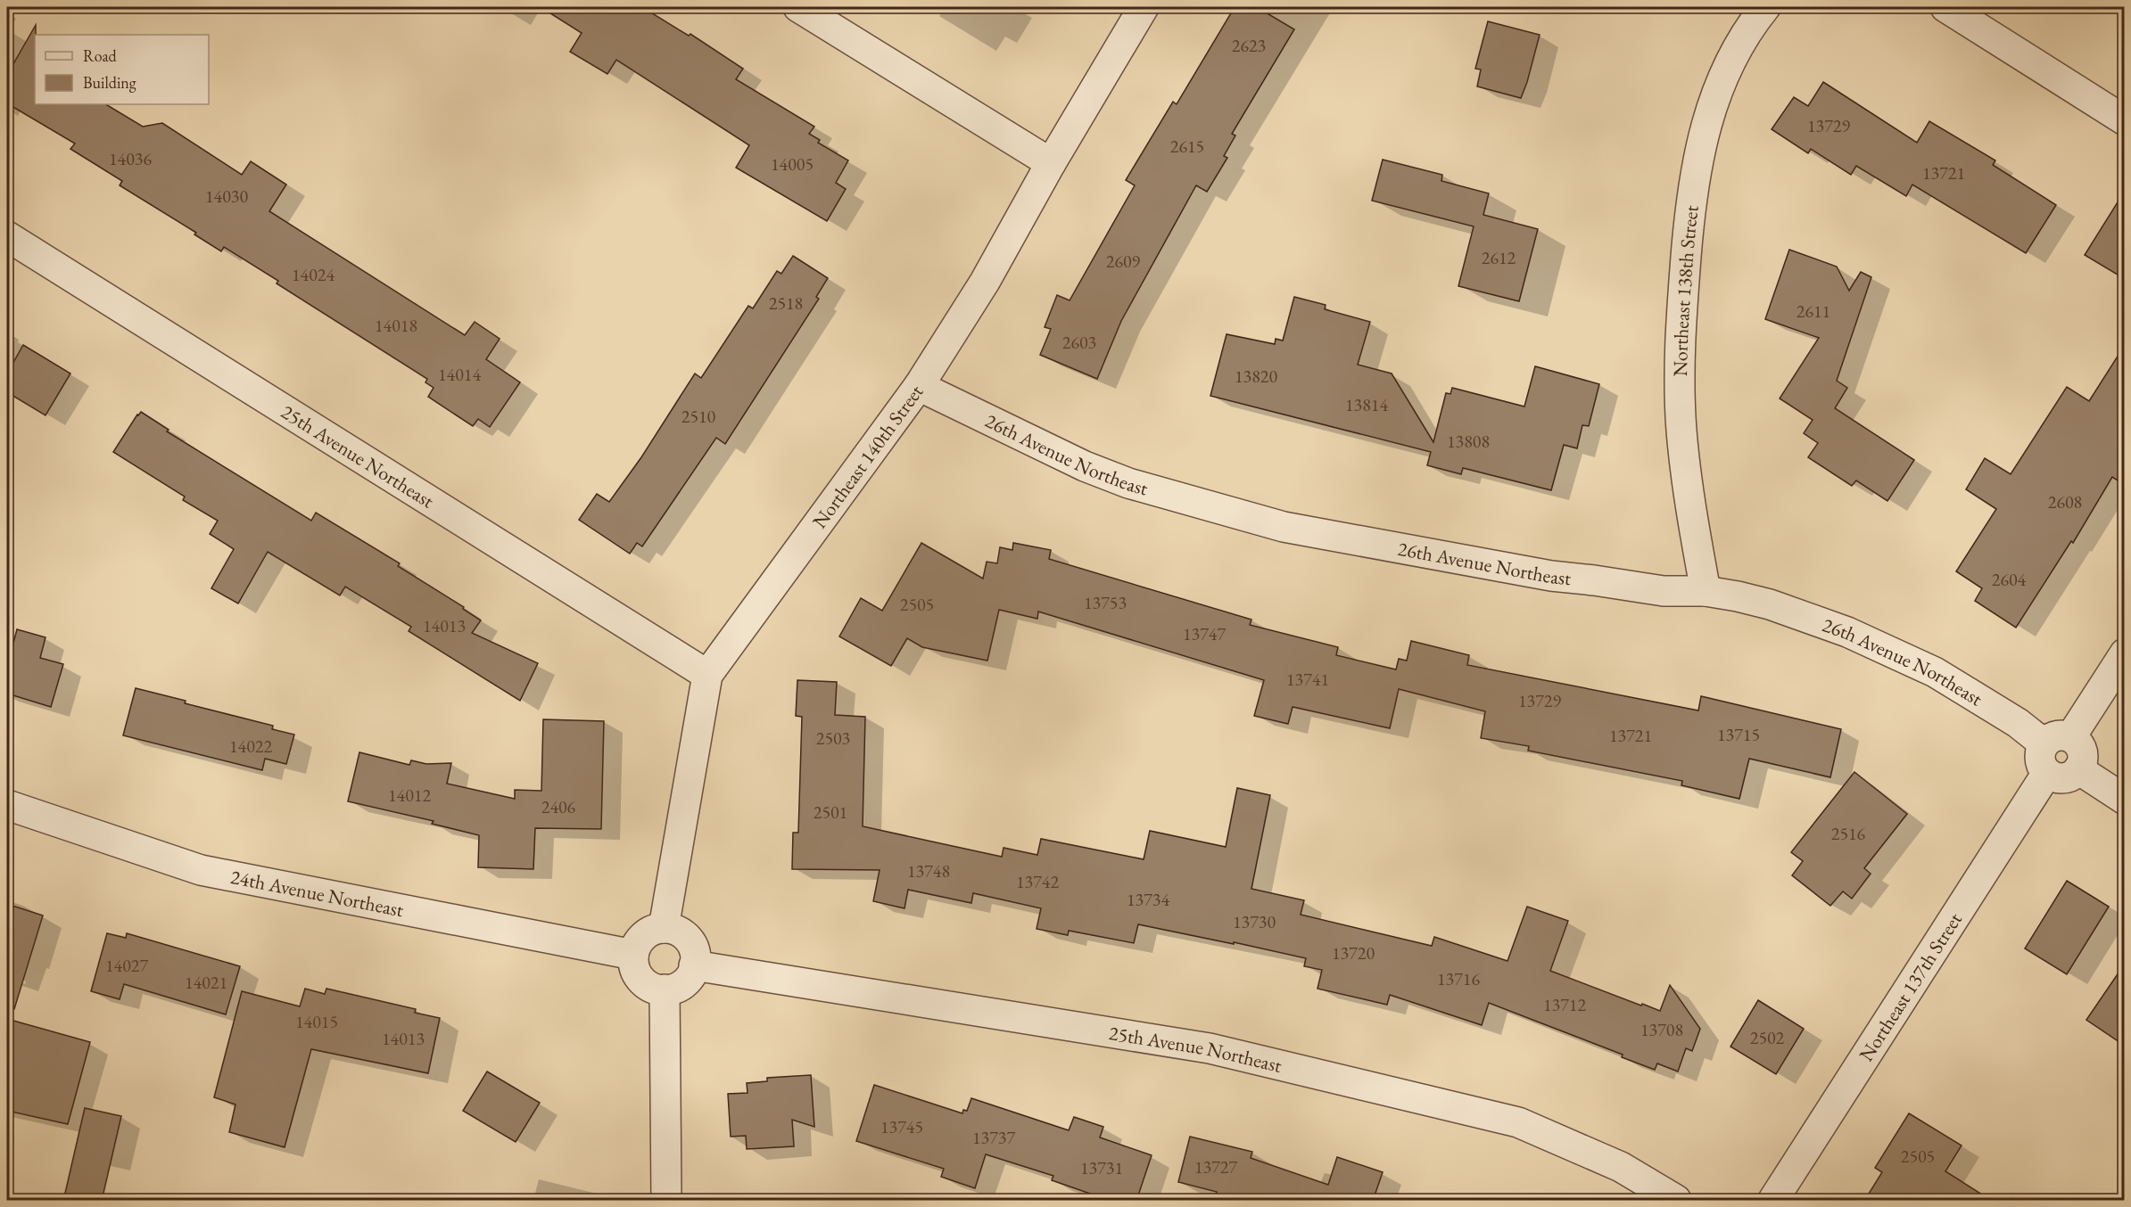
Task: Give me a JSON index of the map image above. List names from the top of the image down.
{
  "streets": {
    "street": [
      "Northeast 138th Street",
      "26th Avenue Northeast",
      "25th Avenue Northeast",
      "Northeast 140th Street",
      "24th Avenue Northeast",
      "Northeast 137th Street"
    ]
  },
  "crossings": [
    ["Northeast 138th Street", "26th Avenue Northeast"],
    ["26th Avenue Northeast", "Northeast 140th Street"],
    ["26th Avenue Northeast", "Northeast 137th Street"],
    ["25th Avenue Northeast", "Northeast 140th Street"],
    ["25th Avenue Northeast", "24th Avenue Northeast"],
    ["Northeast 140th Street", "24th Avenue Northeast"]
  ],
  "house_numbers": [
    "2623",
    "13729",
    "2615",
    "14036",
    "14005",
    "13721",
    "14030",
    "2612",
    "2609",
    "14024",
    "2518",
    "2611",
    "14018",
    "2603",
    "14014",
    "13820",
    "13814",
    "2510",
    "13808",
    "2608",
    "2604",
    "13753",
    "2505",
    "14013",
    "13747",
    "13741",
    "13729",
    "13715",
    "13721",
    "2503",
    "14022",
    "14012",
    "2406",
    "2501",
    "2516",
    "13748",
    "13742",
    "13734",
    "13730",
    "13720",
    "14027",
    "13716",
    "14021",
    "13712",
    "14015",
    "13708",
    "2502",
    "14013",
    "13745",
    "13737",
    "2505",
    "13727",
    "13731"
  ],
  "legend": ["Road", "Building"]
}
